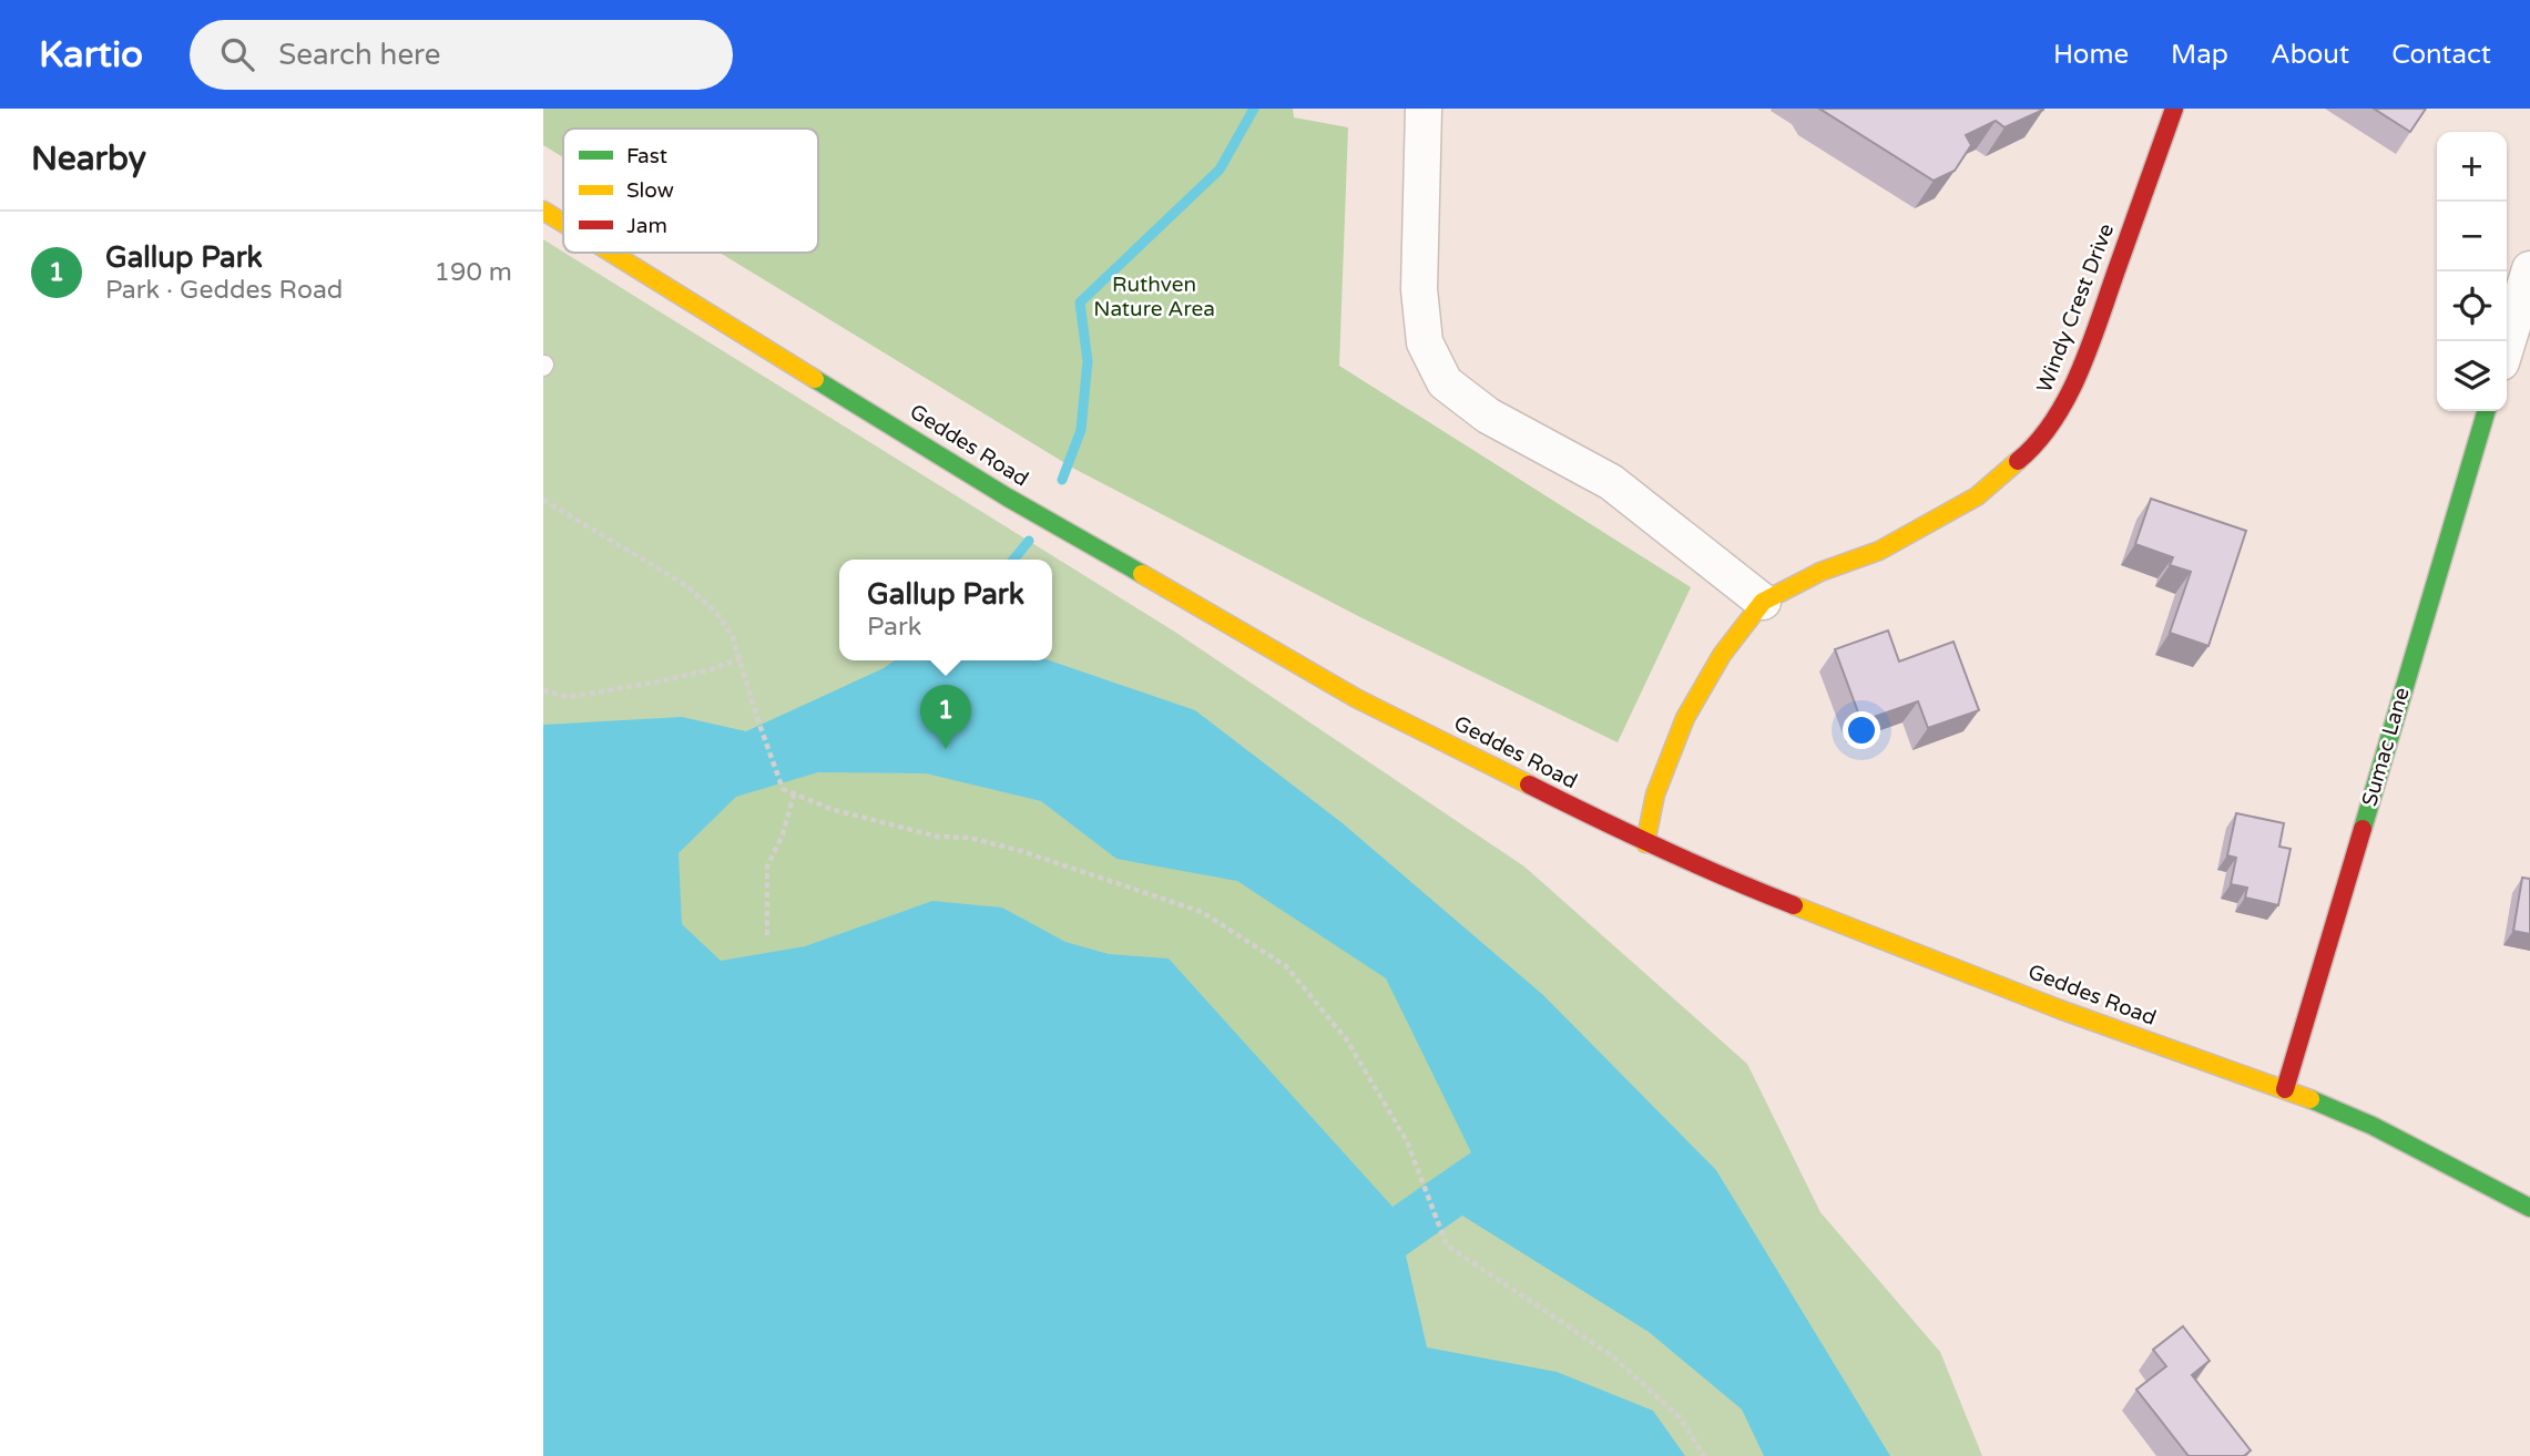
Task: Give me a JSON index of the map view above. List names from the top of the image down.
{
  "streets": {
    "main road": ["Windy Crest Drive", "Geddes Road", "Sumac Lane"]
  },
  "crossings": [
    ["Windy Crest Drive", "Geddes Road"],
    ["Geddes Road", "Sumac Lane"]
  ],
  "parks": ["Ruthven Nature Area"],
  "legend": ["Fast", "Slow", "Jam"],
  "page": {
    "header": "Kartio",
    "search": "Search here",
    "nav": [
      "Home",
      "Map",
      "About",
      "Contact"
    ],
    "heading": "Nearby",
    "map_buttons": ["+", "−"],
    "list": [
      {
        "mark": "1",
        "name": "Gallup Park",
        "note": "Park · Geddes Road",
        "value": "190 m"
      }
    ],
    "popup": ["Gallup Park", "Park"],
    "pins": "1"
  }
}
